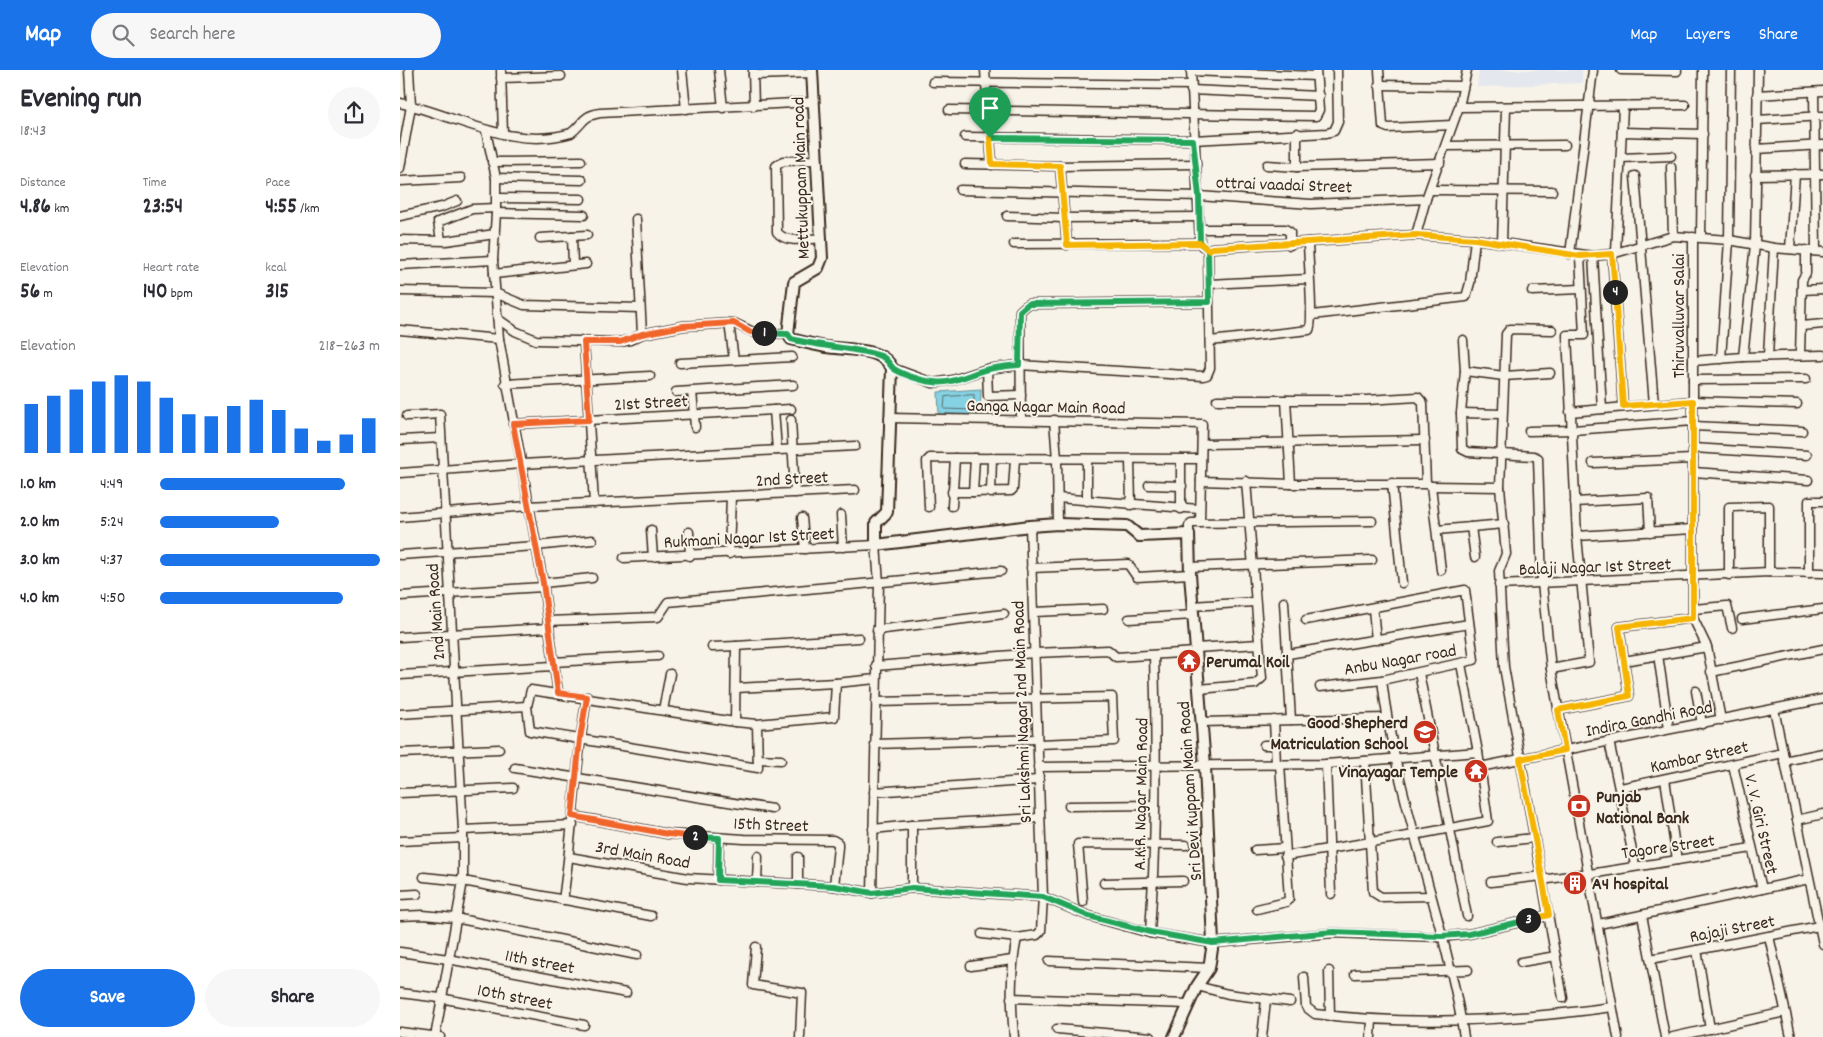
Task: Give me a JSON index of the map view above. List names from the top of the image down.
{
  "streets": {
    "main road": ["Mettukuppam Main road", "Sri Devi Kuppam Main Road"],
    "street": [
      "ottrai vaadai Street",
      "Thiruvalluvar Salai",
      "21st Street",
      "Ganga Nagar Main Road",
      "2nd Street",
      "Rukmani Nagar 1st Street",
      "Balaji Nagar 1st Street",
      "2nd Main Road",
      "Anbu Nagar road",
      "Sri Lakshmi Nagar 2nd Main Road",
      "Indira Gandhi Road",
      "Kambar Street",
      "A.K.R. Nagar Main Road",
      "15th Street",
      "V. V. Giri Street",
      "Tagore Street",
      "3rd Main Road",
      "Rajaji Street",
      "11th street",
      "10th street"
    ]
  },
  "crossings": [
    ["Thiruvalluvar Salai", "Balaji Nagar 1st Street"],
    ["2nd Street", "2nd Main Road"],
    ["2nd Main Road", "15th Street"],
    ["Sri Lakshmi Nagar 2nd Main Road", "3rd Main Road"],
    ["Kambar Street", "V. V. Giri Street"],
    ["Sri Devi Kuppam Main Road", "3rd Main Road"],
    ["A.K.R. Nagar Main Road", "3rd Main Road"],
    ["15th Street", "3rd Main Road"],
    ["V. V. Giri Street", "Tagore Street"]
  ],
  "places": {
    "temple": ["Perumal Koil", "Vinayagar Temple"],
    "school or university": ["Good Shepherd Matriculation School"],
    "bank": ["Punjab National Bank"],
    "building": ["A4 hospital"]
  },
  "page": {
    "header": "Map",
    "search": "Search here",
    "nav": ["Map", "Layers", "Share"],
    "heading": ["Evening run", "18:43"],
    "stats": [
      ["Distance", "4.86 km"],
      ["Time", "23:54"],
      ["Pace", "4:55 /km"],
      ["Elevation", "56 m"],
      ["Heart rate", "140 bpm"],
      ["kcal", "315"]
    ],
    "pins": [
      "4",
      "1",
      "2",
      "3"
    ],
    "chart": ["Elevation", "218–263 m"],
    "list": [
      {
        "name": "1.0 km",
        "note": "4:49"
      },
      {
        "name": "2.0 km",
        "note": "5:24"
      },
      {
        "name": "3.0 km",
        "note": "4:37"
      },
      {
        "name": "4.0 km",
        "note": "4:50"
      }
    ],
    "buttons": ["Save", "Share"]
  }
}
